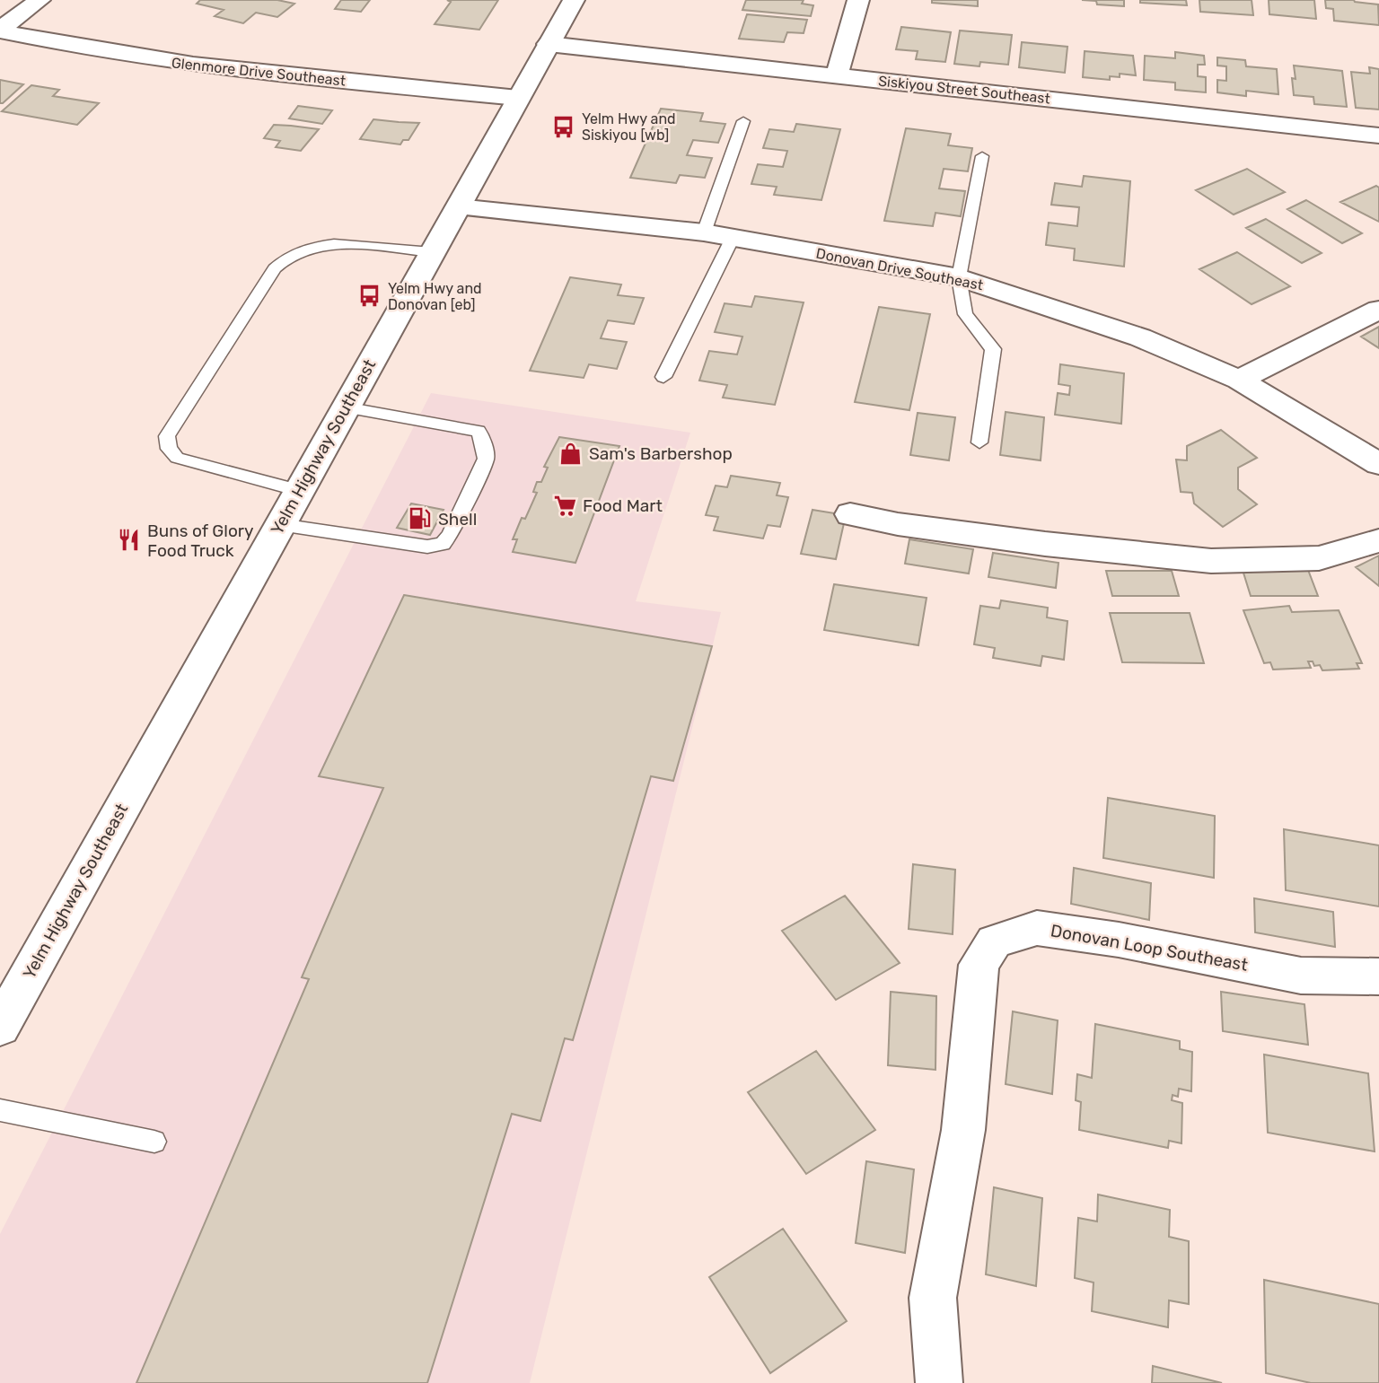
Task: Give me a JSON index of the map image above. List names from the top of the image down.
{
  "streets": {
    "street": [
      "Glenmore Drive Southeast",
      "Siskiyou Street Southeast",
      "Donovan Drive Southeast",
      "Yelm Highway Southeast",
      "Donovan Loop Southeast"
    ]
  },
  "crossings": [
    ["Glenmore Drive Southeast", "Yelm Highway Southeast"],
    ["Siskiyou Street Southeast", "Yelm Highway Southeast"],
    ["Donovan Drive Southeast", "Yelm Highway Southeast"]
  ],
  "places": {
    "bus stop": ["Yelm Hwy and Siskiyou [wb]", "Yelm Hwy and Donovan [eb]"],
    "shop": ["Sam's Barbershop"],
    "supermarket": ["Food Mart"],
    "fuel station": ["Shell"],
    "restaurant": ["Buns of Glory Food Truck"]
  }
}
